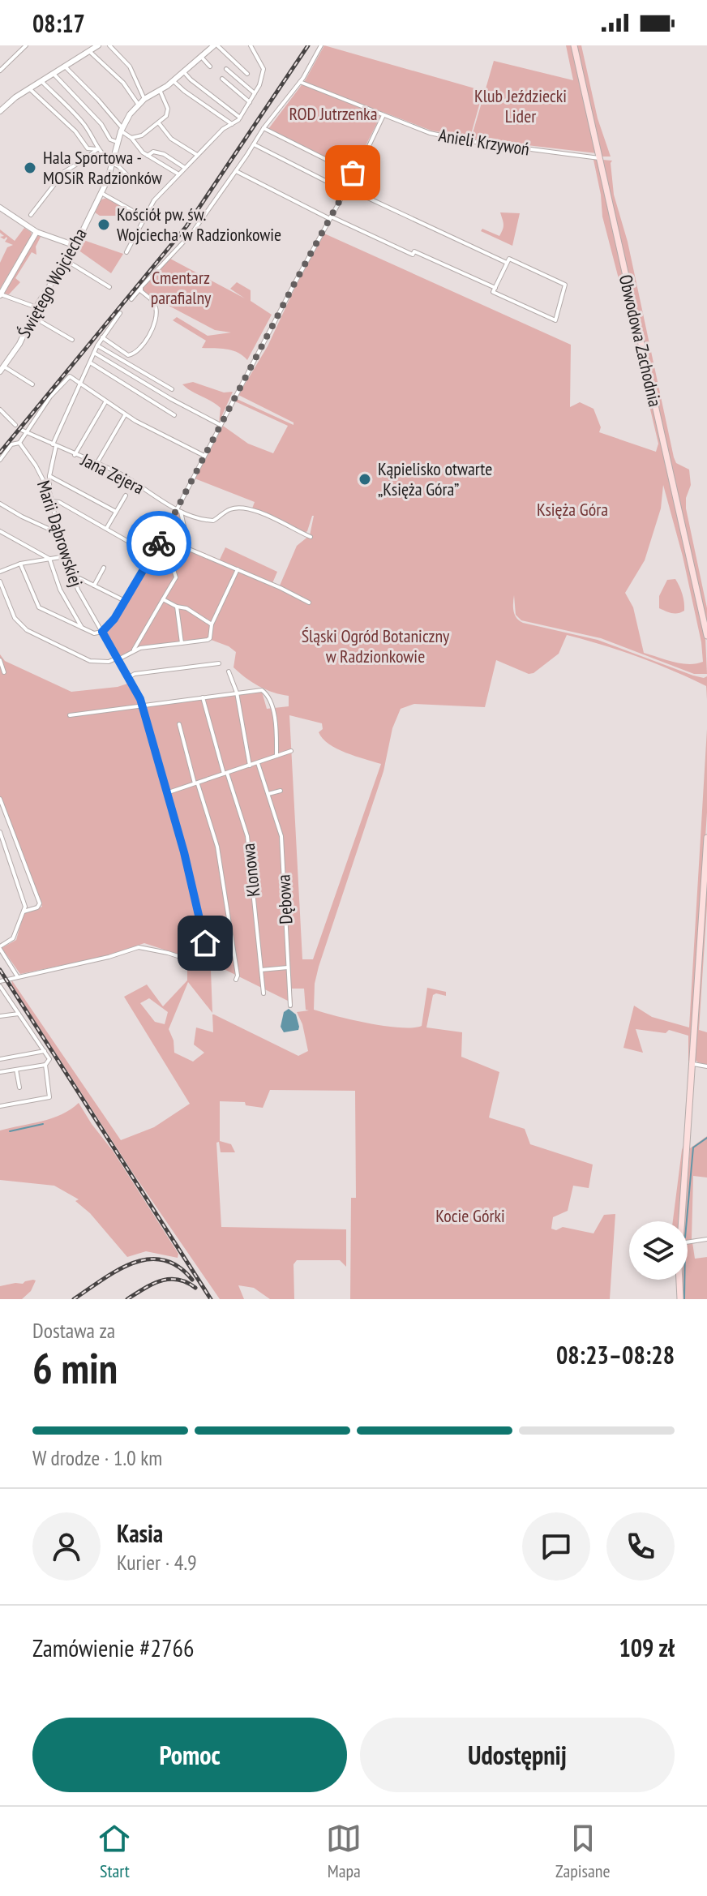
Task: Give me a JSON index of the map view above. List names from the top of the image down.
{
  "streets": {
    "main road": ["Obwodowa Zachodnia"],
    "street": [
      "Anieli Krzywoń",
      "Świętego Wojciecha",
      "Jana Zejera",
      "Marii Dąbrowskiej",
      "Klonowa",
      "Dębowa"
    ]
  },
  "crossings": [
    ["Anieli Krzywoń", "Obwodowa Zachodnia"]
  ],
  "parks": [
    "Klub Jeździecki Lider",
    "ROD Jutrzenka",
    "Cmentarz parafialny",
    "Księża Góra",
    "Śląski Ogród Botaniczny w Radzionkowie",
    "Kocie Górki"
  ],
  "places": ["Hala Sportowa - MOSiR Radzionków", "Kościół pw. św. Wojciecha w Radzionkowie", "Kąpielisko otwarte „Księża Góra”"],
  "page": {
    "status": "08:17",
    "heading": ["6 min", "Dostawa za", "08:23–08:28"],
    "panel": [
      "Kasia",
      "Kurier · 4.9",
      "Zamówienie #2766",
      "109 zł"
    ],
    "bar": "W drodze · 1.0 km",
    "buttons": ["Pomoc", "Udostępnij"],
    "tabs": ["Start", "Mapa", "Zapisane"]
  }
}
